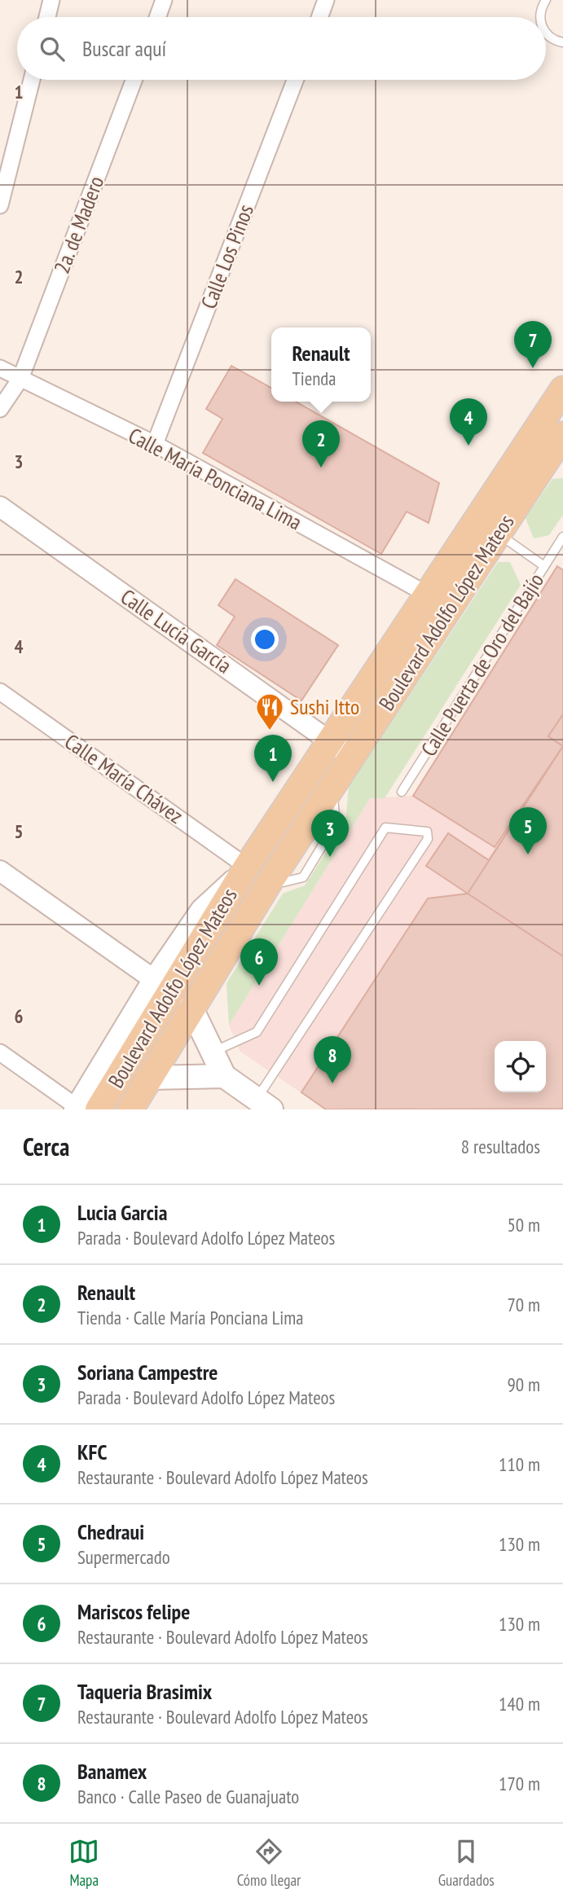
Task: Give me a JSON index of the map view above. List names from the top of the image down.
{
  "streets": {
    "main road": ["Boulevard Adolfo López Mateos"],
    "street": [
      "2a. de Madero",
      "Calle Los Pinos",
      "Calle María Ponciana Lima",
      "Calle Lucía García",
      "Calle María Chávez"
    ],
    "lane": ["Calle Puerta de Oro del Bajío"]
  },
  "crossings": [
    ["2a. de Madero", "Calle María Ponciana Lima"],
    ["Calle Los Pinos", "Calle María Ponciana Lima"],
    ["Calle María Ponciana Lima", "Boulevard Adolfo López Mateos"],
    ["Boulevard Adolfo López Mateos", "Calle Lucía García"],
    ["Boulevard Adolfo López Mateos", "Calle María Chávez"]
  ],
  "places": {
    "restaurant": ["Sushi Itto"]
  },
  "page": {
    "search": "Buscar aquí",
    "pins": [
      "7",
      "4",
      "2",
      "1",
      "5",
      "3",
      "6",
      "8"
    ],
    "popup": ["Renault", "Tienda"],
    "heading": ["Cerca", "8 resultados"],
    "list": [
      {
        "mark": "1",
        "name": "Lucia Garcia",
        "note": "Parada · Boulevard Adolfo López Mateos",
        "value": "50 m"
      },
      {
        "mark": "2",
        "name": "Renault",
        "note": "Tienda · Calle María Ponciana Lima",
        "value": "70 m"
      },
      {
        "mark": "3",
        "name": "Soriana Campestre",
        "note": "Parada · Boulevard Adolfo López Mateos",
        "value": "90 m"
      },
      {
        "mark": "4",
        "name": "KFC",
        "note": "Restaurante · Boulevard Adolfo López Mateos",
        "value": "110 m"
      },
      {
        "mark": "5",
        "name": "Chedraui",
        "note": "Supermercado",
        "value": "130 m"
      },
      {
        "mark": "6",
        "name": "Mariscos felipe",
        "note": "Restaurante · Boulevard Adolfo López Mateos",
        "value": "130 m"
      },
      {
        "mark": "7",
        "name": "Taqueria Brasimix",
        "note": "Restaurante · Boulevard Adolfo López Mateos",
        "value": "140 m"
      },
      {
        "mark": "8",
        "name": "Banamex",
        "note": "Banco · Calle Paseo de Guanajuato",
        "value": "170 m"
      }
    ],
    "nav": ["Mapa", "Cómo llegar", "Guardados"]
  },
  "grid": {
    "rows": [
      "1",
      "2",
      "3",
      "4",
      "5",
      "6"
    ]
  }
}
